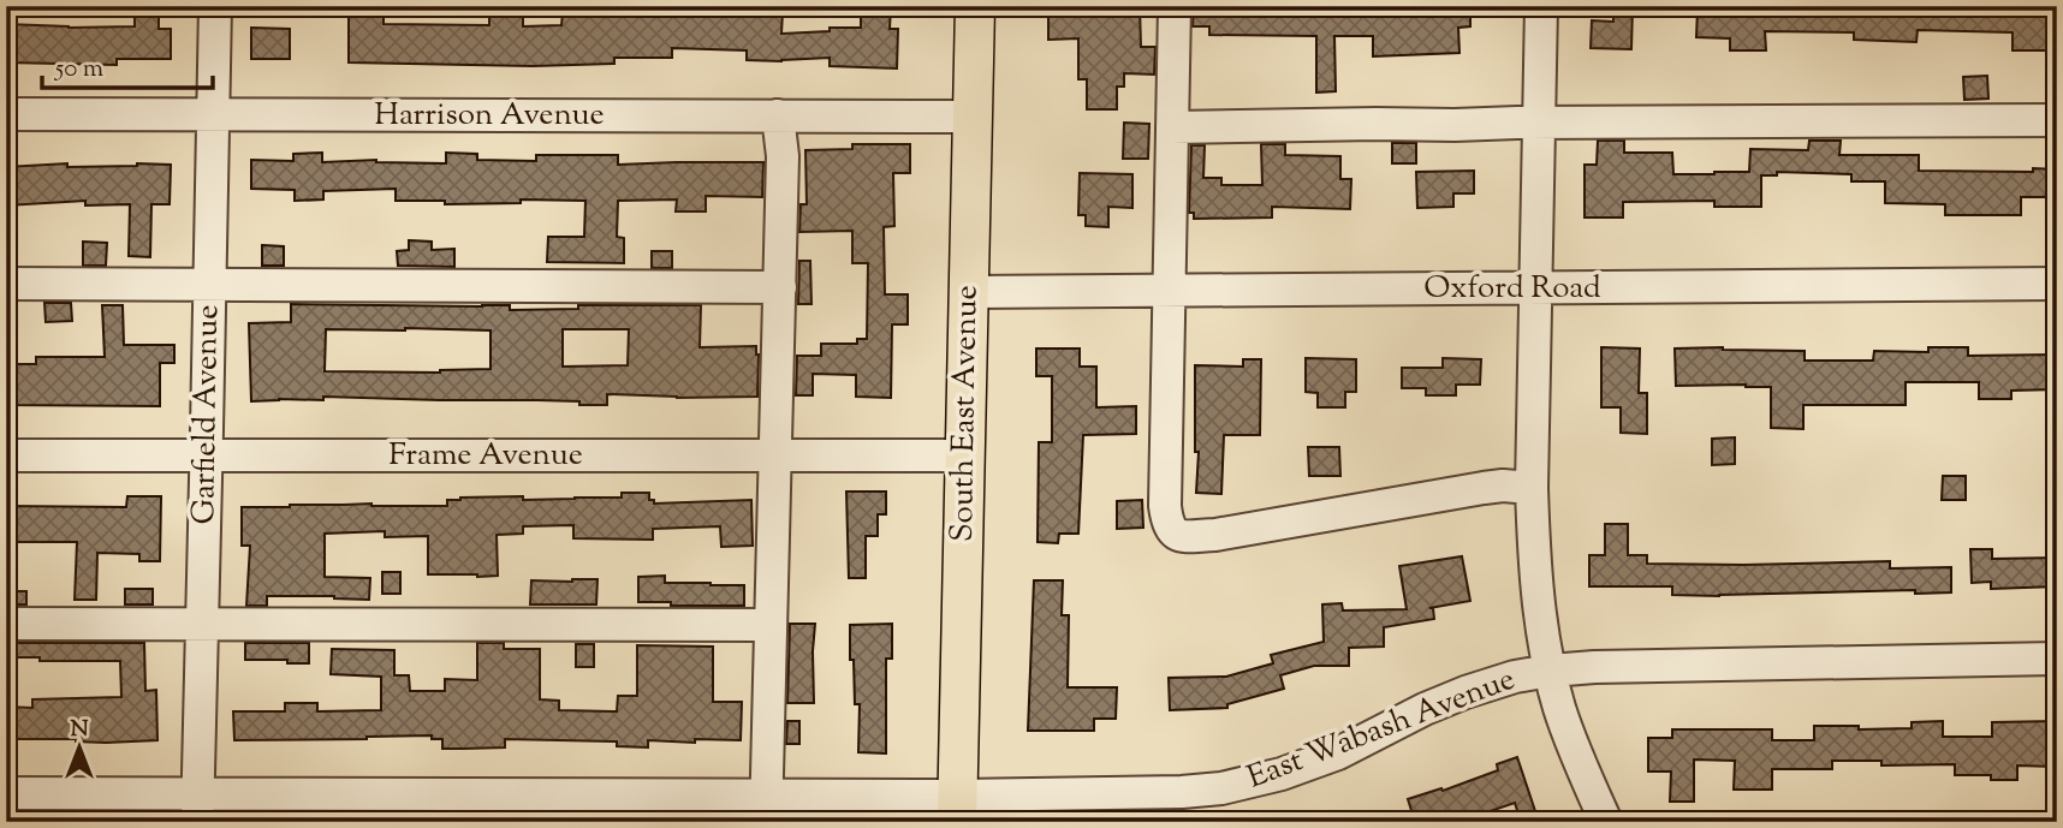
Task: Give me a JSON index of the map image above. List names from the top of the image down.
{
  "streets": {
    "main road": ["South East Avenue"],
    "street": [
      "Harrison Avenue",
      "Oxford Road",
      "Garfield Avenue",
      "Frame Avenue",
      "East Wabash Avenue"
    ]
  },
  "crossings": [
    ["Harrison Avenue", "South East Avenue"],
    ["Harrison Avenue", "Garfield Avenue"],
    ["Oxford Road", "South East Avenue"],
    ["South East Avenue", "Frame Avenue"],
    ["South East Avenue", "East Wabash Avenue"],
    ["Garfield Avenue", "Frame Avenue"],
    ["Garfield Avenue", "East Wabash Avenue"]
  ],
  "scale_bar": "50 m",
  "north": "top"
}
